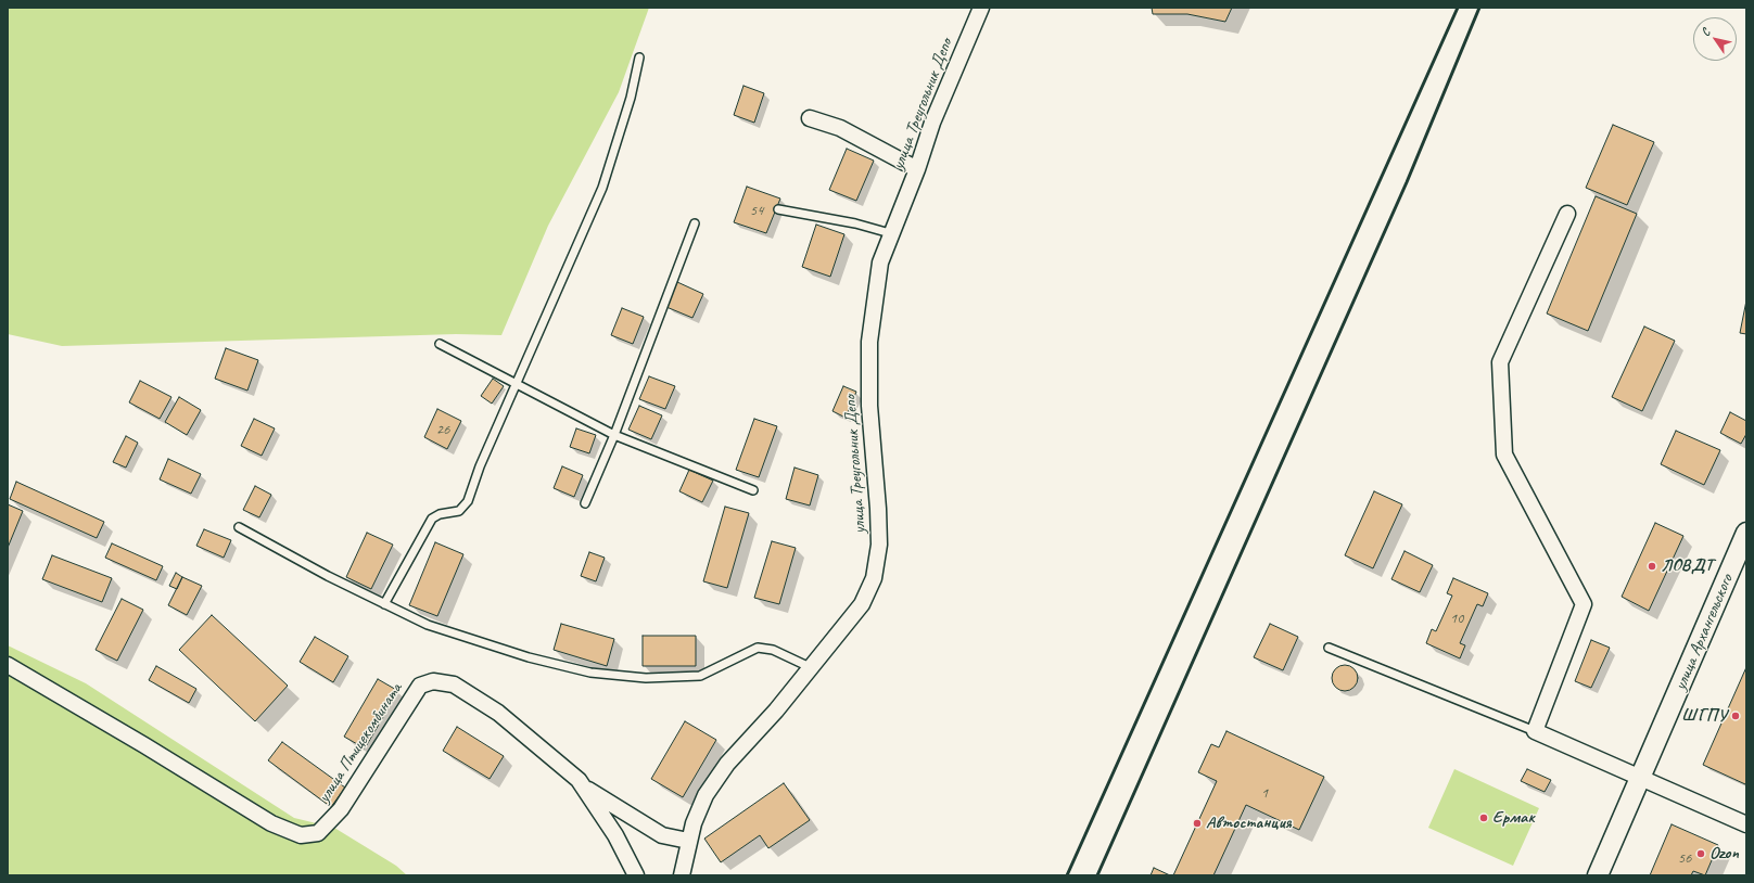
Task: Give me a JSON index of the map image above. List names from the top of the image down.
{
  "streets": {
    "street": ["улица Треугольник Депо", "улица Архангельского", "улица Птицекомбината"]
  },
  "places": [
    "ЛОВДТ",
    "ШГПУ",
    "Ермак",
    "Автостанция",
    "Ozon"
  ],
  "house_numbers": [
    "54",
    "26",
    "10",
    "1",
    "56"
  ],
  "north": "top left"
}
